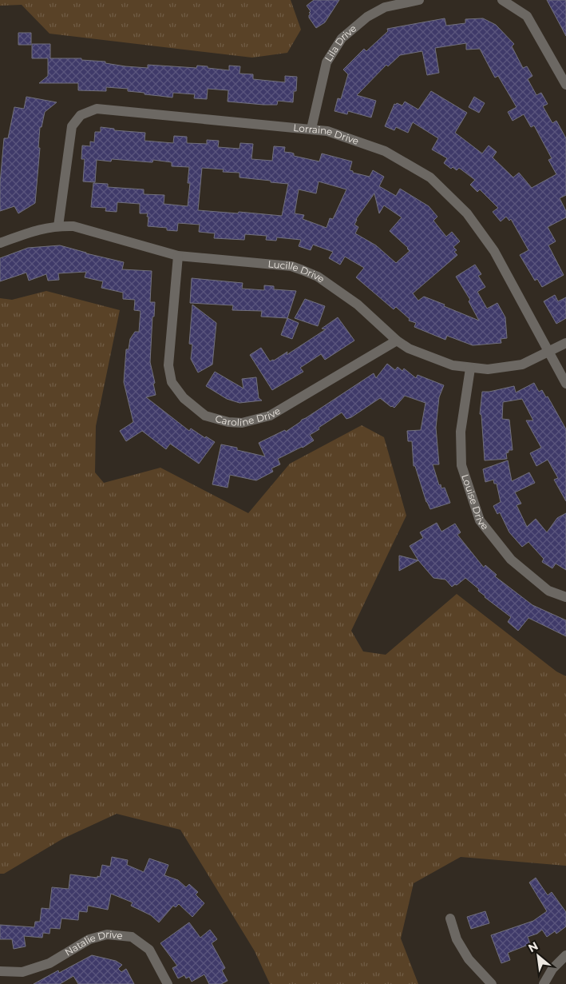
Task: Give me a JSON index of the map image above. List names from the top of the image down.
{
  "streets": {
    "street": [
      "Lila Drive",
      "Lorraine Drive",
      "Lucille Drive",
      "Caroline Drive",
      "Louise Drive",
      "Natalie Drive"
    ]
  },
  "crossings": [
    ["Lila Drive", "Lorraine Drive"],
    ["Lorraine Drive", "Lucille Drive"],
    ["Lucille Drive", "Caroline Drive"],
    ["Lucille Drive", "Louise Drive"]
  ],
  "north": "top left"
}
